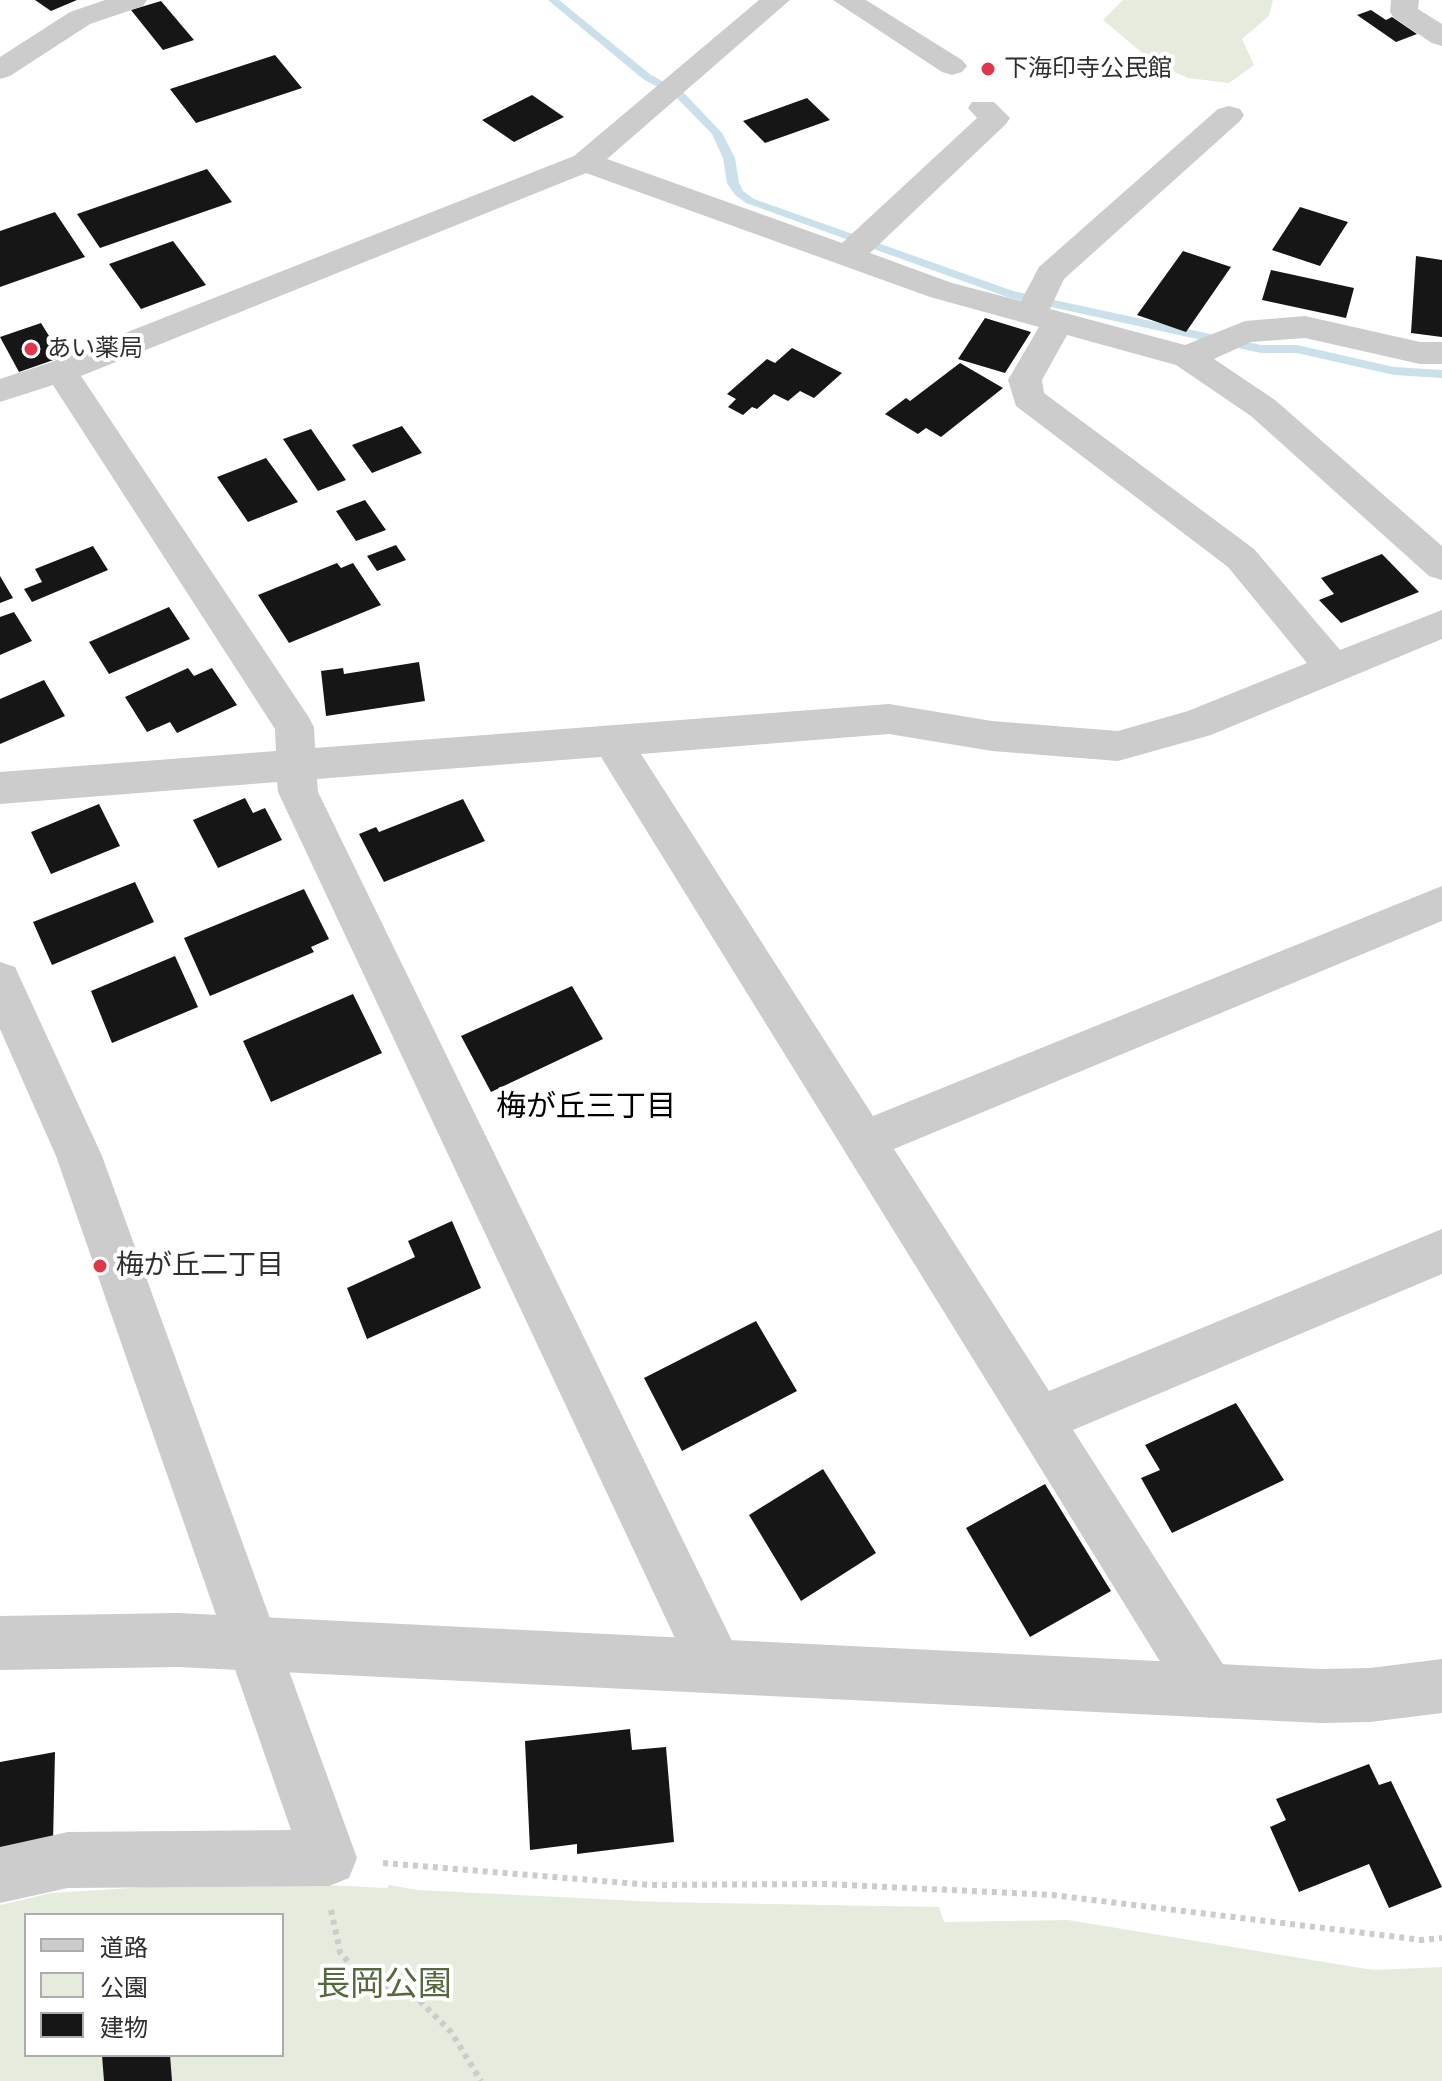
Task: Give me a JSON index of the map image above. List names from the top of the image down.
{
  "districts": ["梅が丘三丁目"],
  "parks": ["長岡公園"],
  "places": ["下海印寺公民館", "あい薬局", "梅が丘二丁目"],
  "legend": ["道路", "公園", "建物"]
}
